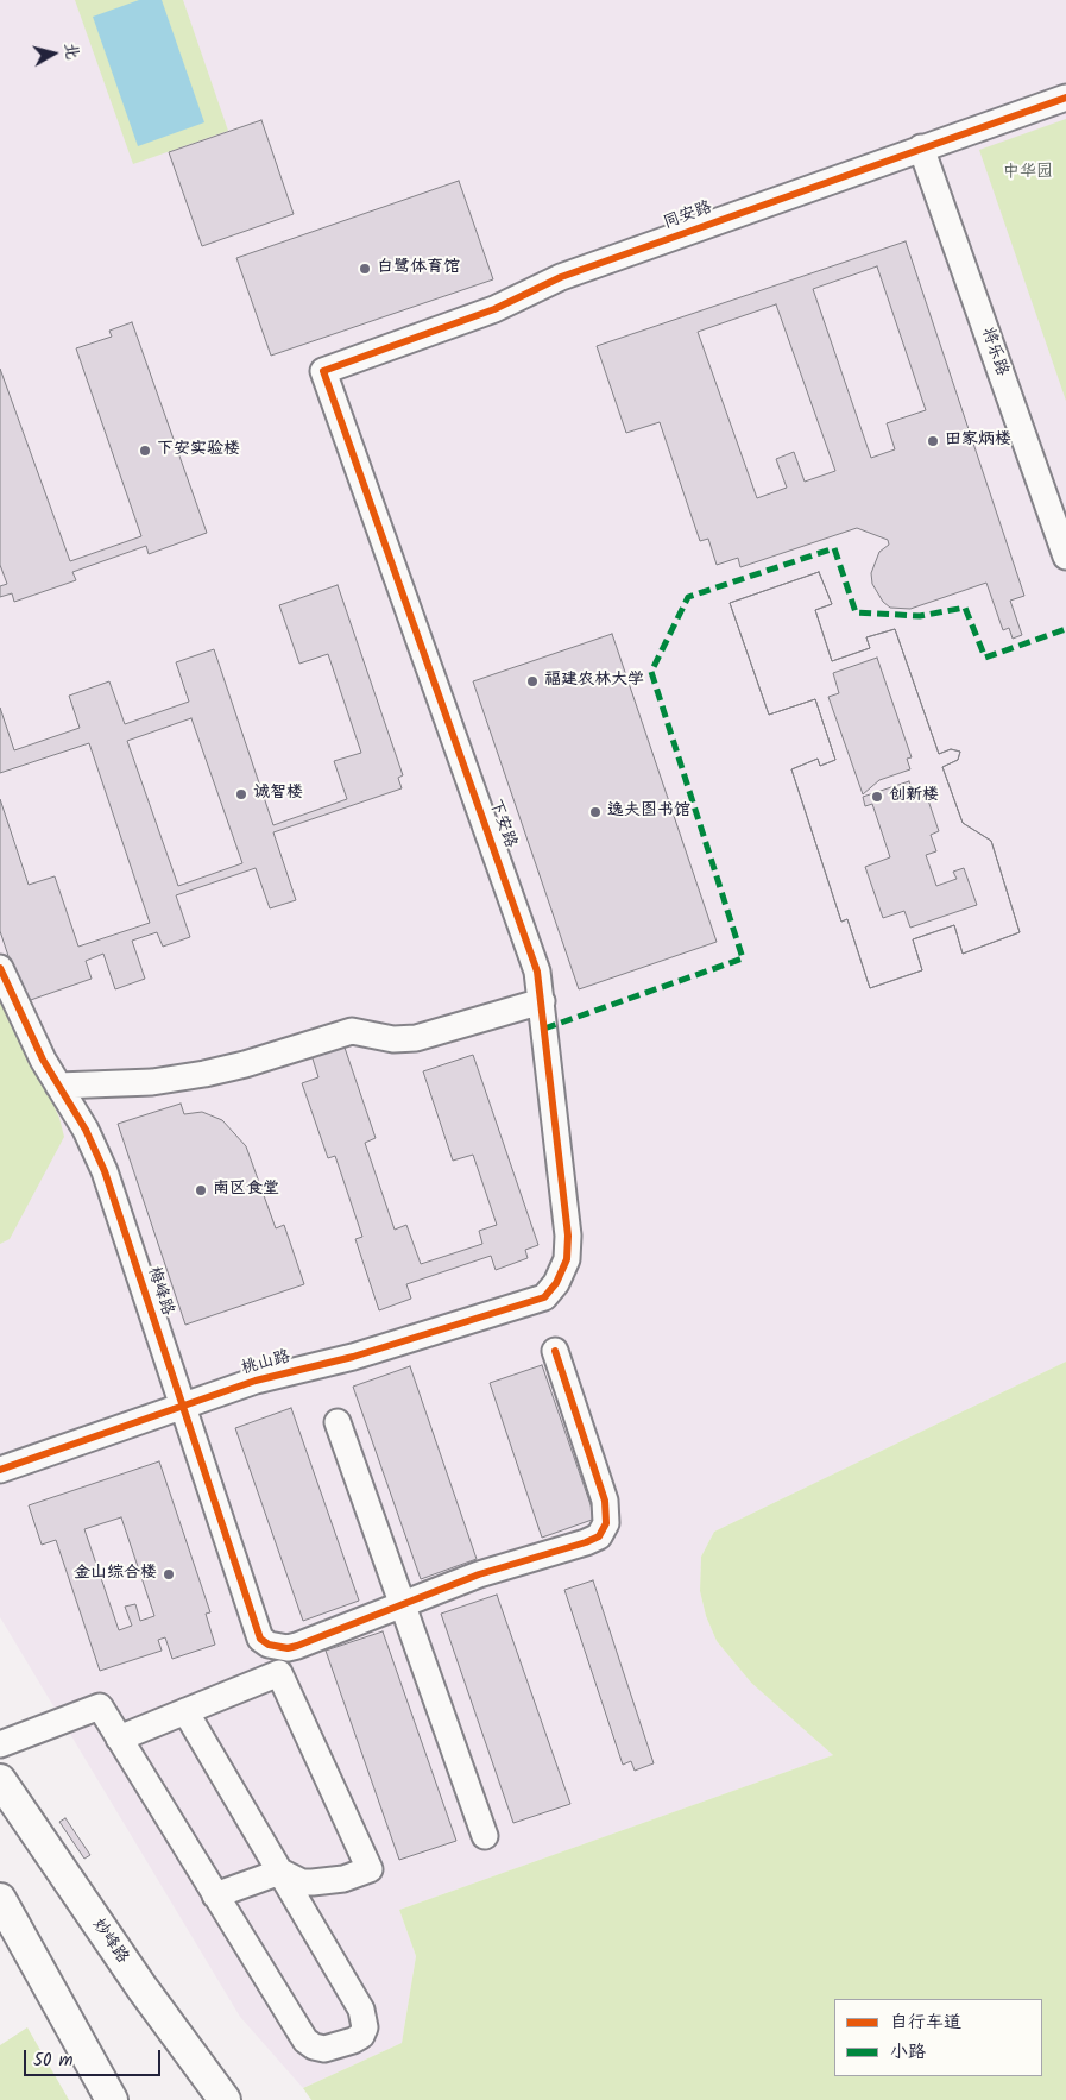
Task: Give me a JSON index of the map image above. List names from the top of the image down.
{
  "streets": {
    "main road": ["妙峰路"],
    "street": [
      "同安路",
      "将乐路",
      "下安路",
      "梅峰路",
      "桃山路"
    ]
  },
  "crossings": [
    ["同安路", "将乐路"],
    ["同安路", "下安路"],
    ["下安路", "桃山路"],
    ["梅峰路", "桃山路"]
  ],
  "parks": ["中华园"],
  "places": [
    "白鹭体育馆",
    "田家炳楼",
    "下安实验楼",
    "福建农林大学",
    "诚智楼",
    "创新楼",
    "逸夫图书馆",
    "南区食堂",
    "金山综合楼"
  ],
  "legend": ["自行车道", "小路"],
  "scale_bar": "50 m",
  "north": "right"
}
